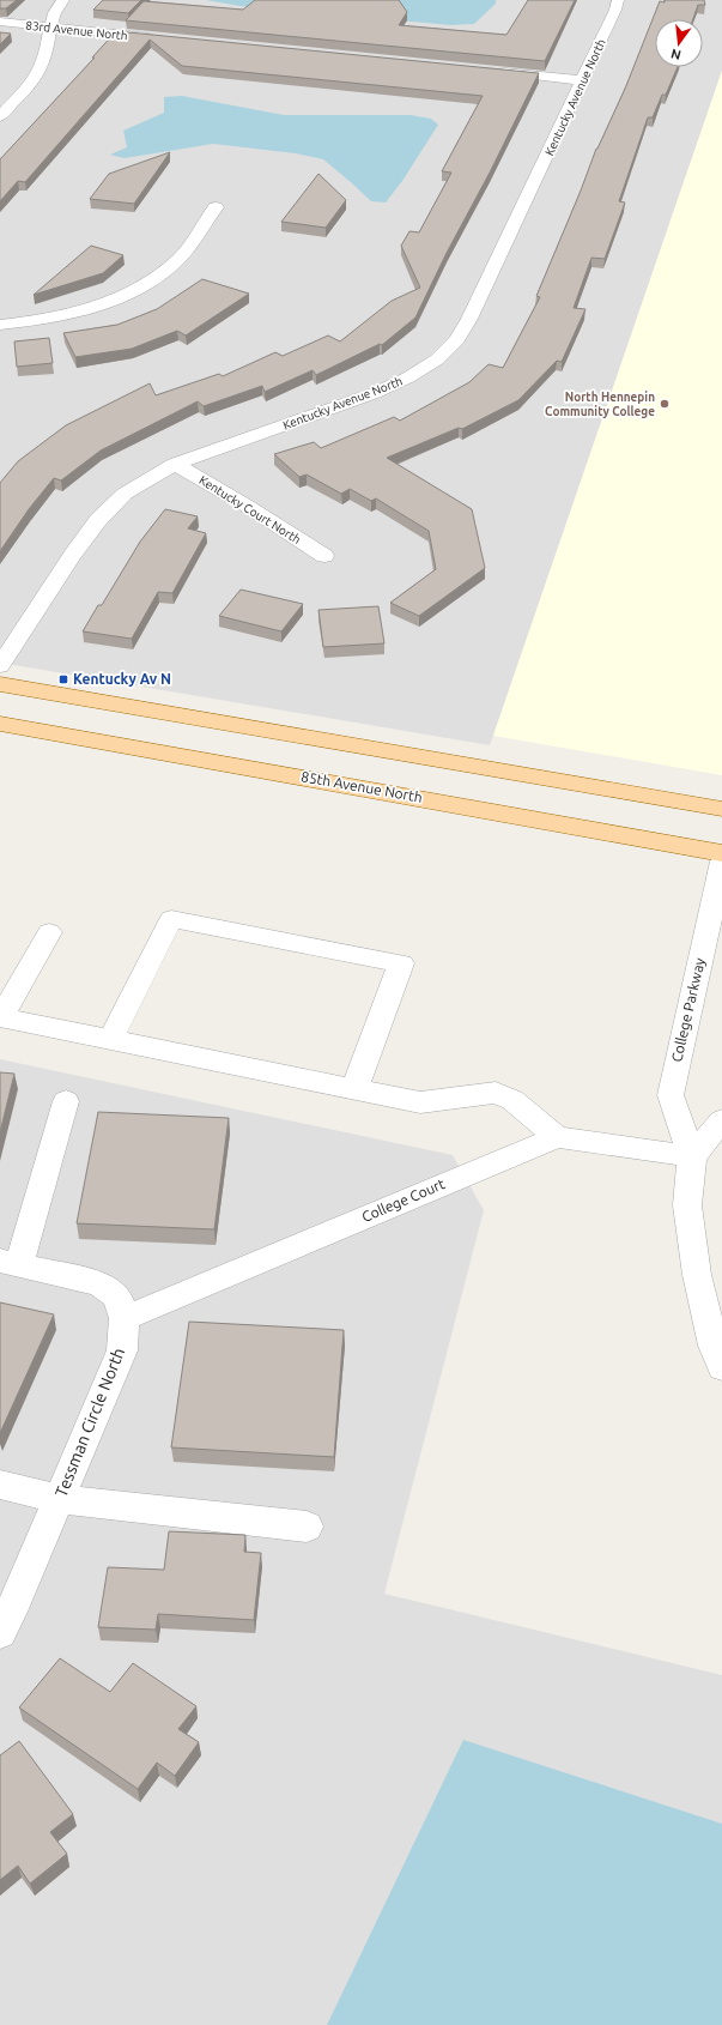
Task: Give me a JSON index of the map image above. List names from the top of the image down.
{
  "streets": {
    "main road": ["85th Avenue North"],
    "street": [
      "83rd Avenue North",
      "Kentucky Avenue North",
      "Kentucky Court North",
      "College Parkway",
      "College Court",
      "Tessman Circle North"
    ]
  },
  "crossings": [
    ["Kentucky Avenue North", "Kentucky Court North"],
    ["College Court", "Tessman Circle North"]
  ],
  "places": {
    "other": ["North Hennepin Community College"],
    "transit": ["Kentucky Av N"]
  },
  "north": "bottom"
}
